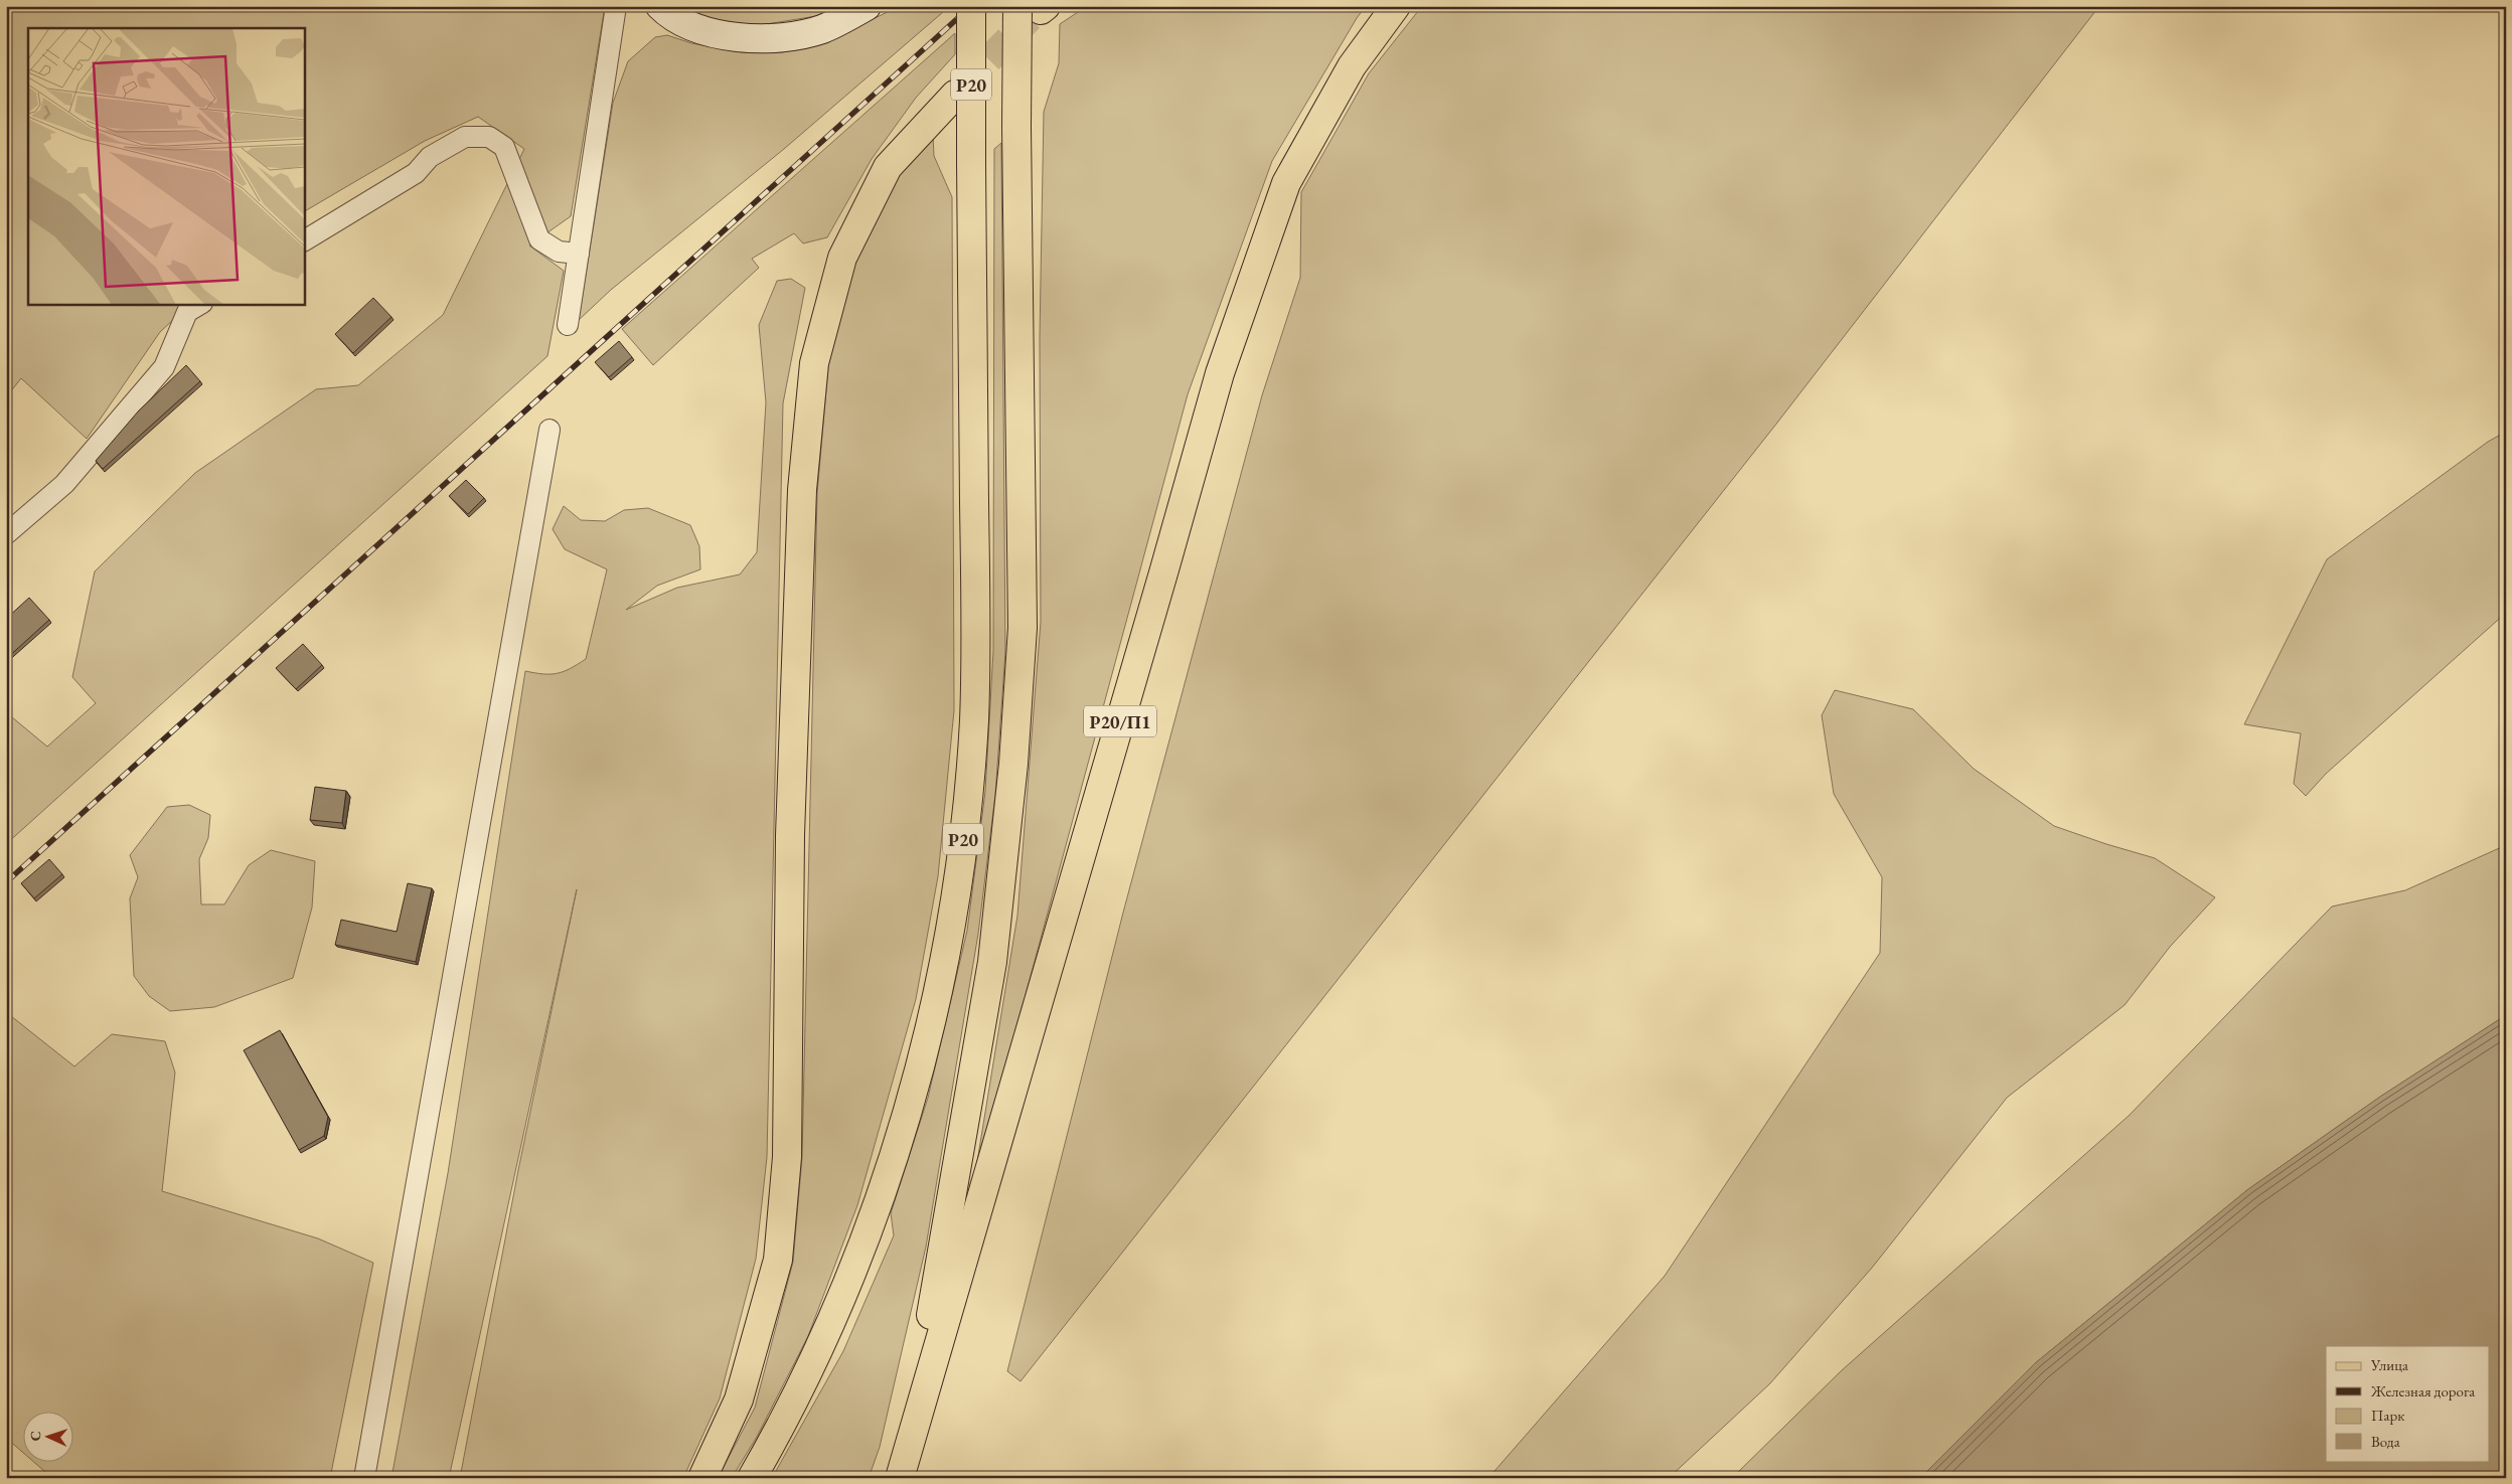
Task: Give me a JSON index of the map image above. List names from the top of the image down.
{
  "streets": {
    "main road": ["Р20", "Р20/П1"]
  },
  "crossings": [
    ["Р20", "Р20/П1"]
  ],
  "legend": [
    "Улица",
    "Железная дорога",
    "Парк",
    "Вода"
  ],
  "north": "left"
}
